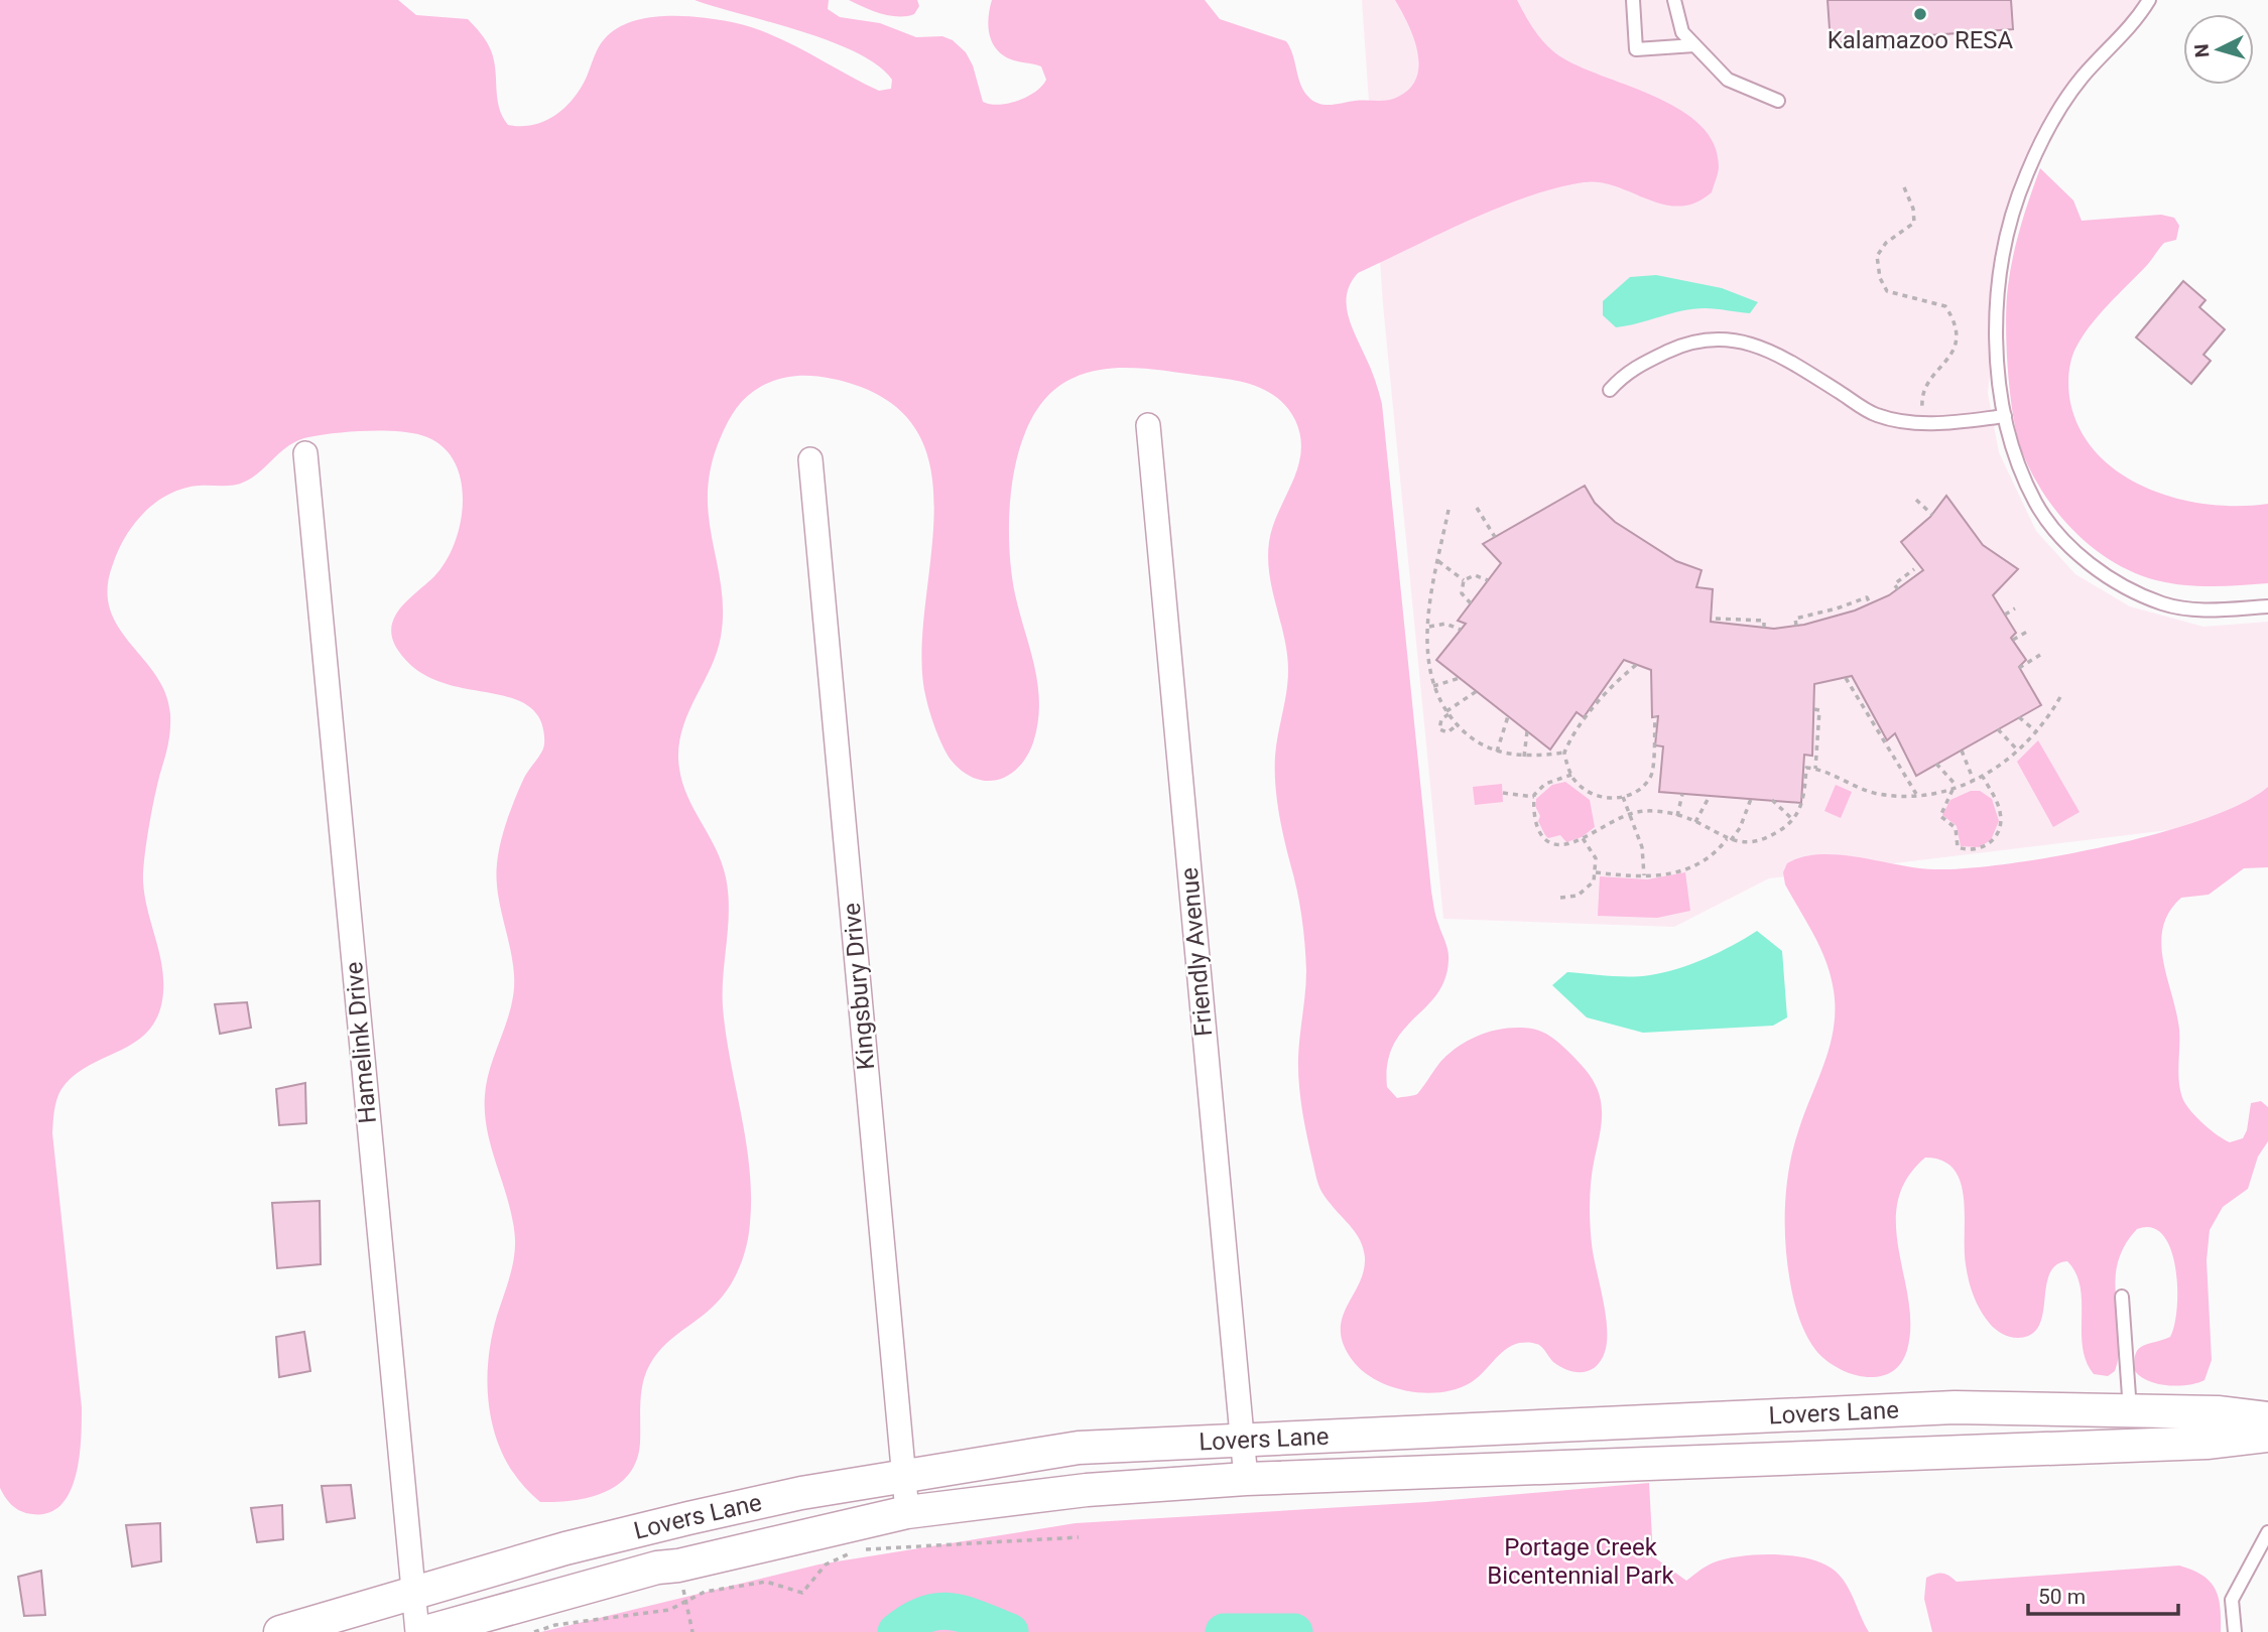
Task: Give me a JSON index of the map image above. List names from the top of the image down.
{
  "streets": {
    "street": [
      "Friendly Avenue",
      "Kingsbury Drive",
      "Hamelink Drive",
      "Lovers Lane"
    ]
  },
  "crossings": [
    ["Friendly Avenue", "Lovers Lane"],
    ["Kingsbury Drive", "Lovers Lane"],
    ["Hamelink Drive", "Lovers Lane"]
  ],
  "parks": ["Portage Creek Bicentennial Park"],
  "places": ["Kalamazoo RESA"],
  "scale_bar": "50 m",
  "north": "left"
}
